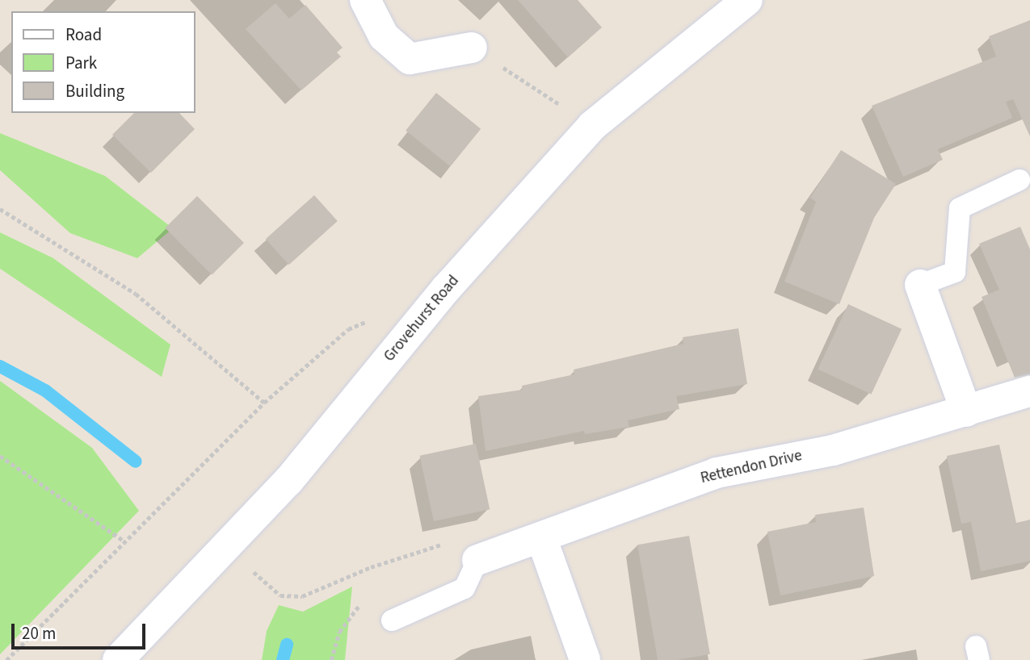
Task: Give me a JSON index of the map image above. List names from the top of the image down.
{
  "streets": {
    "street": ["Grovehurst Road", "Rettendon Drive"]
  },
  "legend": ["Road", "Park", "Building"],
  "scale_bar": "20 m"
}
